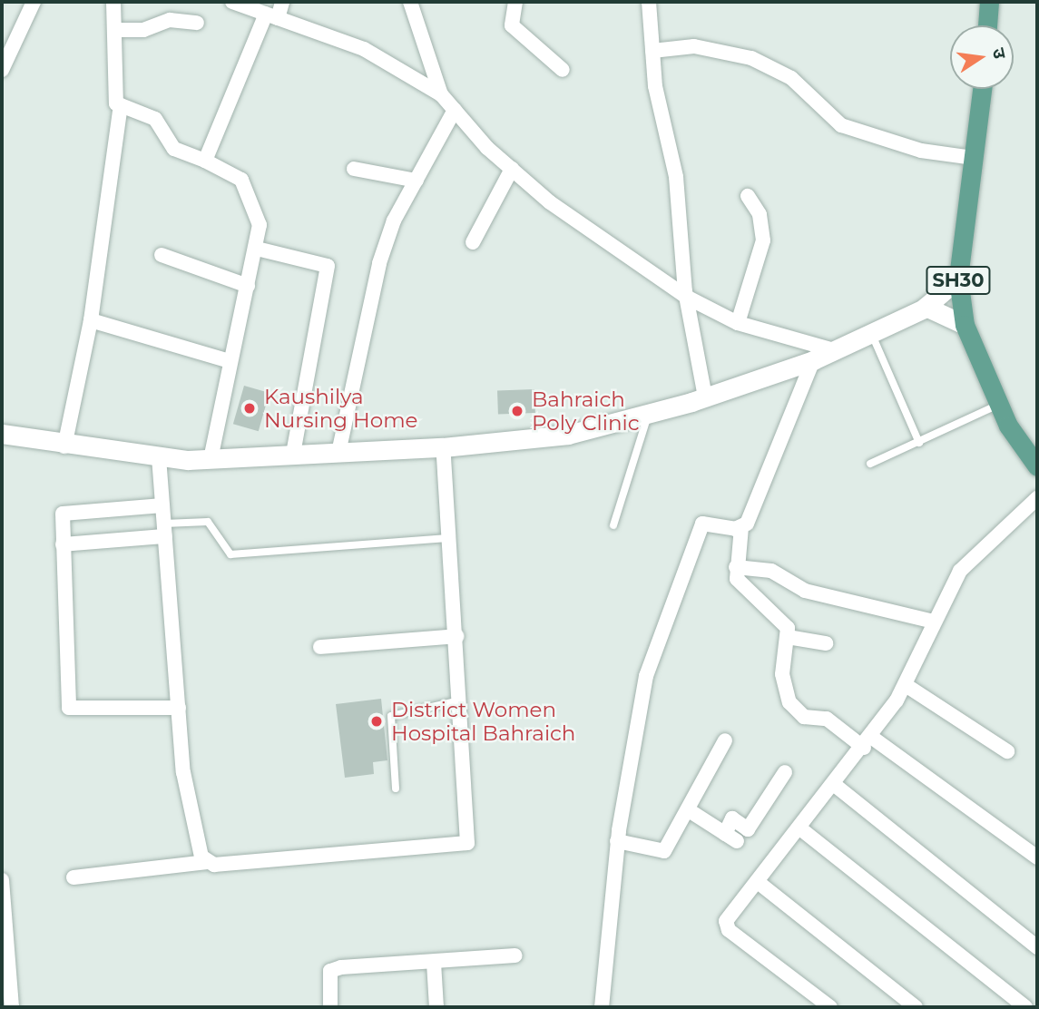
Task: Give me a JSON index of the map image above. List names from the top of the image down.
{
  "streets": {
    "main road": ["SH30"]
  },
  "places": ["Kaushilya Nursing Home", "Bahraich Poly Clinic", "District Women Hospital Bahraich"],
  "north": "right"
}
